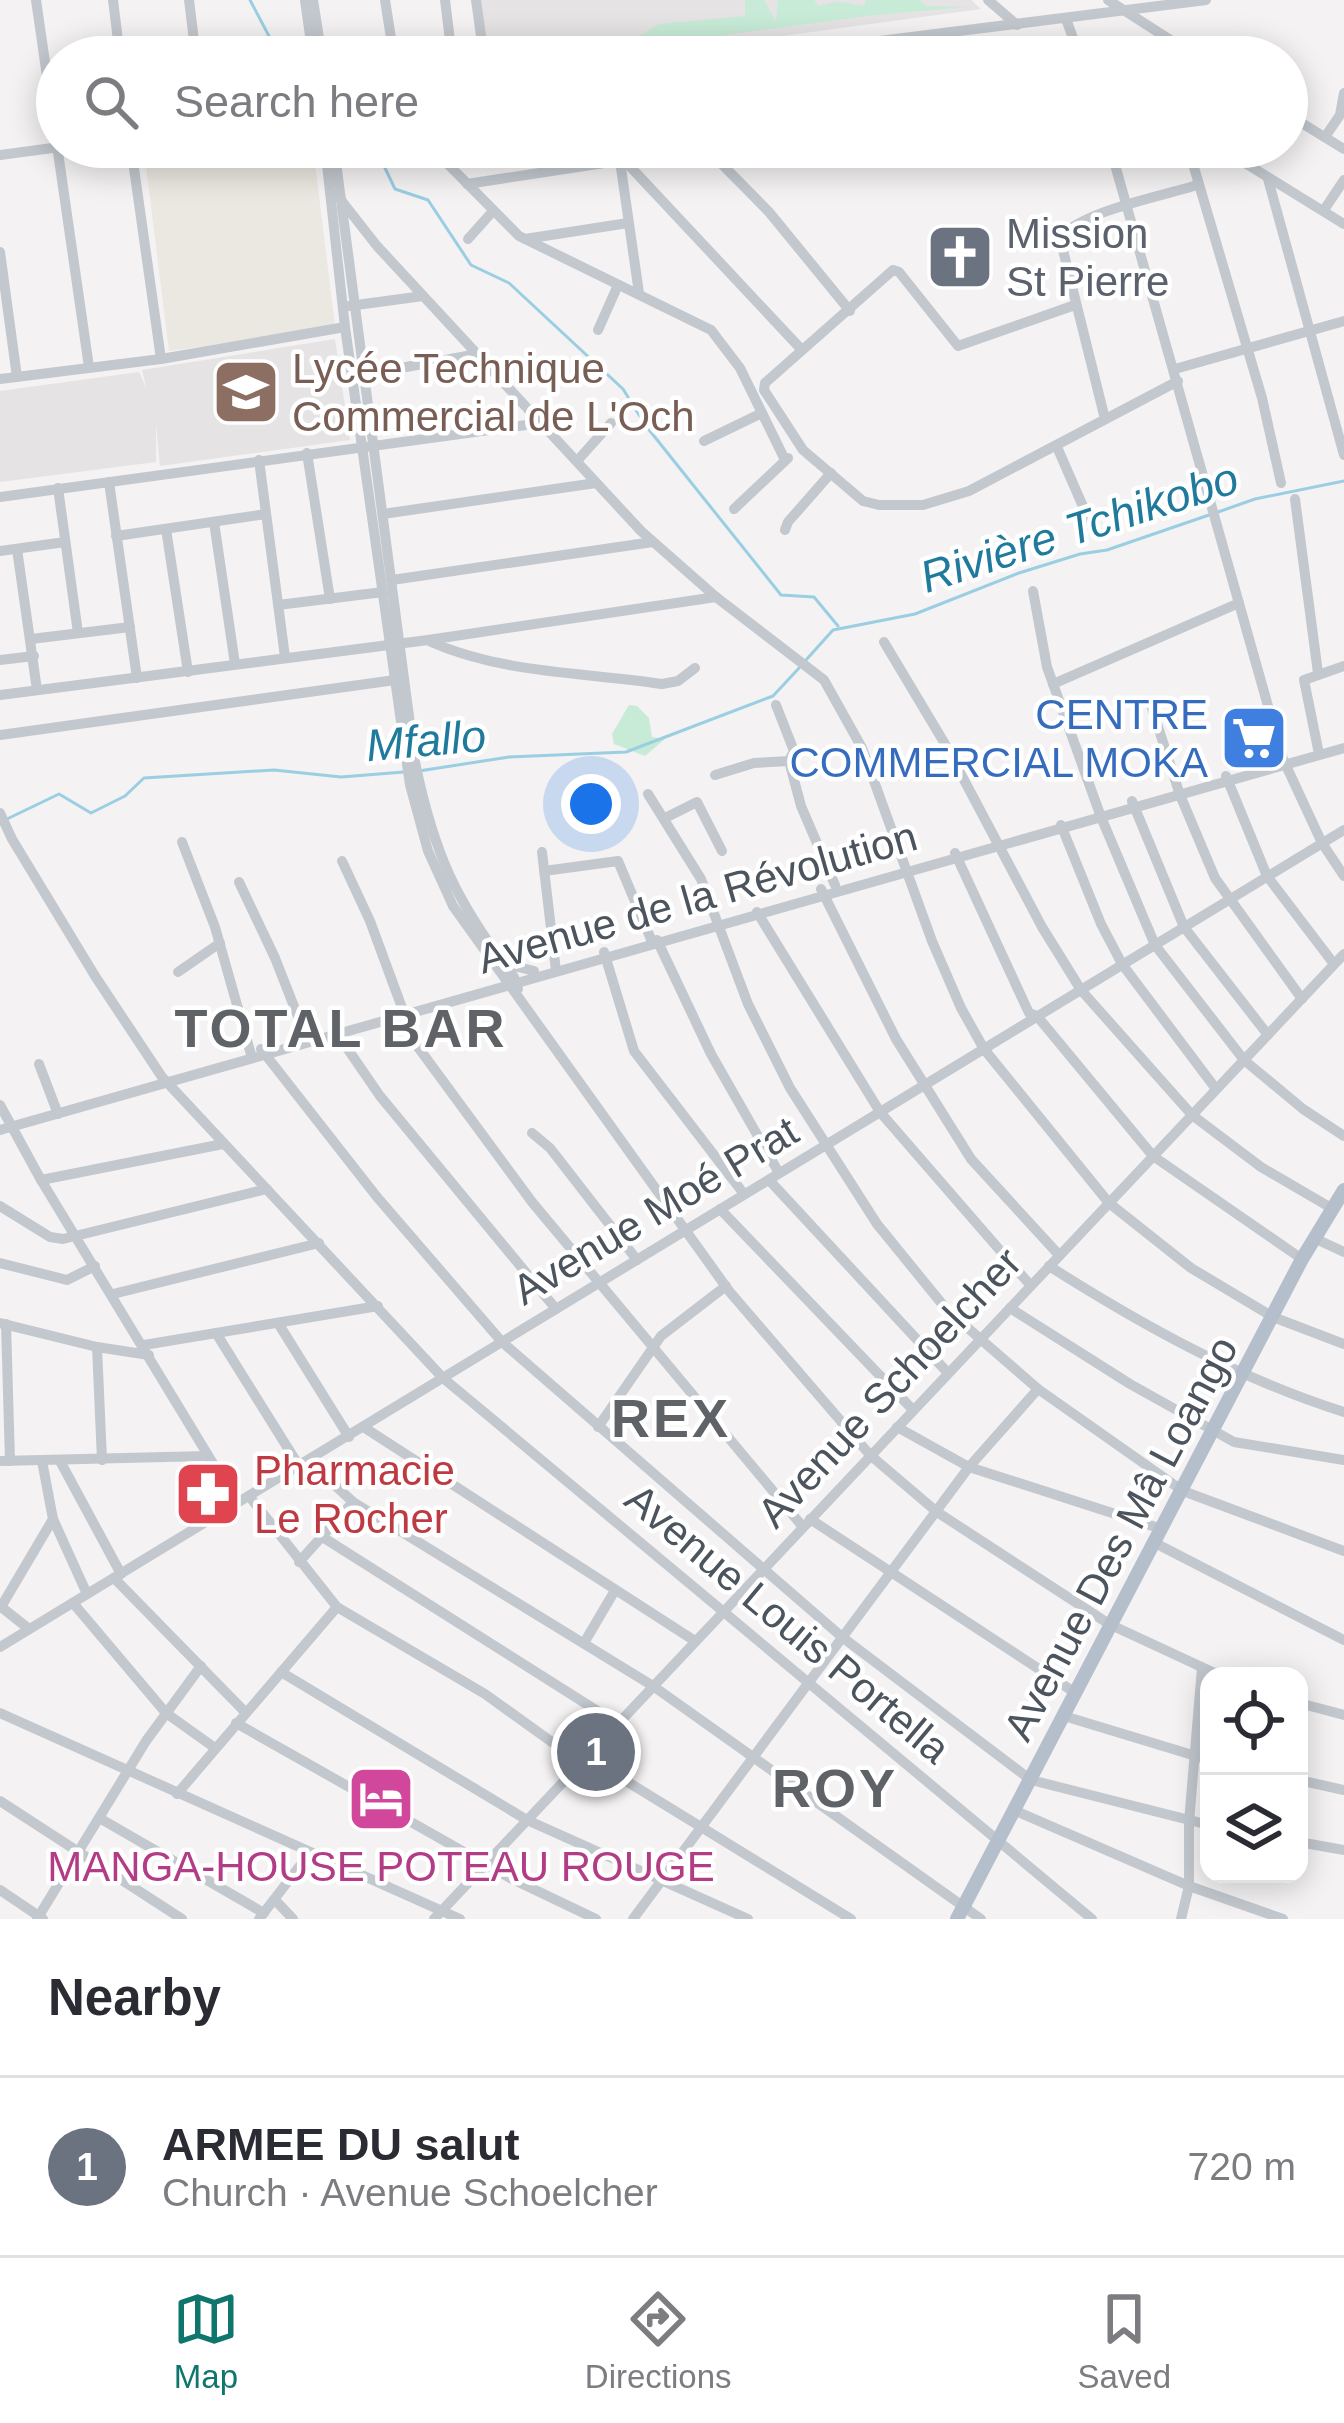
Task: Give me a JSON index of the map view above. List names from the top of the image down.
{
  "streets": {
    "main road": ["Avenue Des Mâ Loango"],
    "street": [
      "Avenue de la Révolution",
      "Avenue Moé Prat",
      "Avenue Schoelcher",
      "Avenue Louis Portella"
    ]
  },
  "crossings": [
    ["Avenue de la Révolution", "Avenue Louis Portella"],
    ["Avenue Moé Prat", "Avenue Louis Portella"],
    ["Avenue Schoelcher", "Avenue Louis Portella"],
    ["Avenue Des Mâ Loango", "Avenue Louis Portella"]
  ],
  "districts": ["TOTAL BAR", "REX", "ROY"],
  "water": ["Rivière Tchikobo", "Mfallo"],
  "places": {
    "church": ["Mission St Pierre"],
    "school or university": ["Lycée Technique Commercial de L'Och"],
    "supermarket": ["CENTRE COMMERCIAL MOKA"],
    "pharmacy": ["Pharmacie Le Rocher"],
    "hotel": ["MANGA-HOUSE POTEAU ROUGE"]
  },
  "page": {
    "search": "Search here",
    "pins": "1",
    "heading": "Nearby",
    "list": [
      {
        "mark": "1",
        "name": "ARMEE DU salut",
        "note": "Church · Avenue Schoelcher",
        "value": "720 m"
      }
    ],
    "nav": ["Map", "Directions", "Saved"]
  }
}
